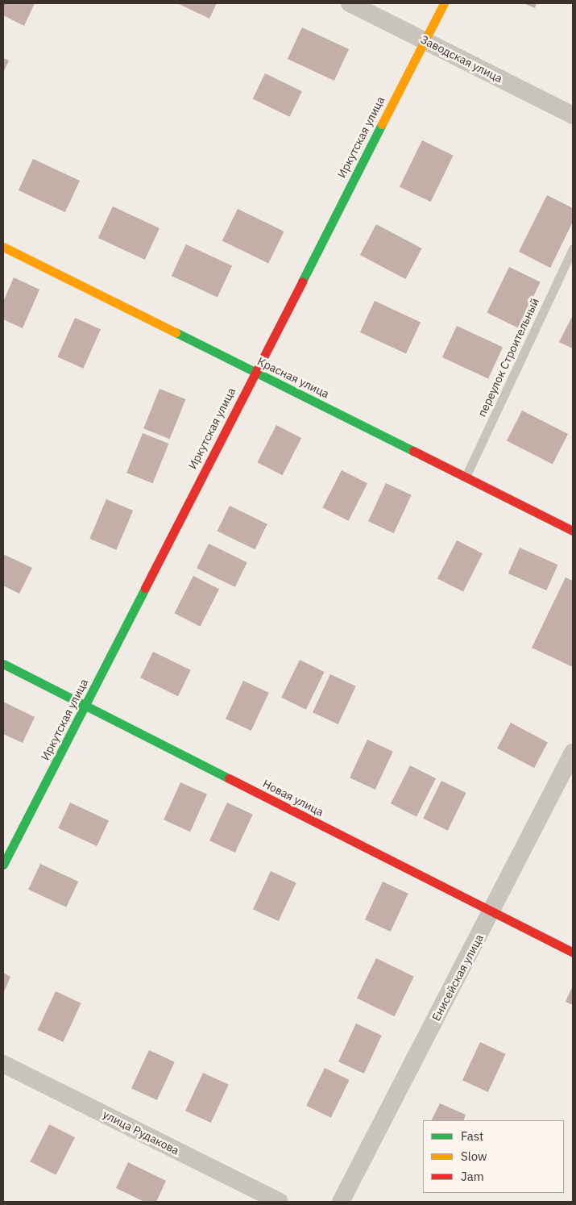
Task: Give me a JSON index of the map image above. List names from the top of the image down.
{
  "streets": {
    "street": [
      "Заводская улица",
      "Иркутская улица",
      "Красная улица",
      "Новая улица",
      "Енисейская улица",
      "улица Рудакова"
    ],
    "lane": ["переулок Строительный"]
  },
  "crossings": [
    ["Заводская улица", "Иркутская улица"],
    ["Иркутская улица", "Красная улица"],
    ["Иркутская улица", "Новая улица"],
    ["переулок Строительный", "Красная улица"],
    ["Новая улица", "Енисейская улица"]
  ],
  "legend": ["Fast", "Slow", "Jam"]
}
